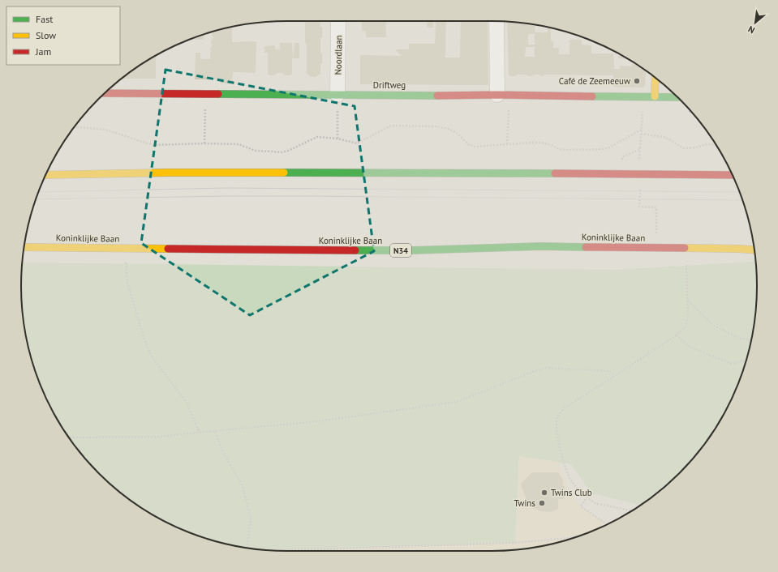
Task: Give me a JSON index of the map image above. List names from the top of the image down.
{
  "streets": {
    "main road": ["Driftweg", "Koninklijke Baan", "N34"],
    "street": ["Noordlaan"]
  },
  "crossings": [
    ["Noordlaan", "Driftweg"]
  ],
  "places": ["Café de Zeemeeuw", "Twins Club", "Twins"],
  "legend": ["Fast", "Slow", "Jam"],
  "north": "bottom left"
}
